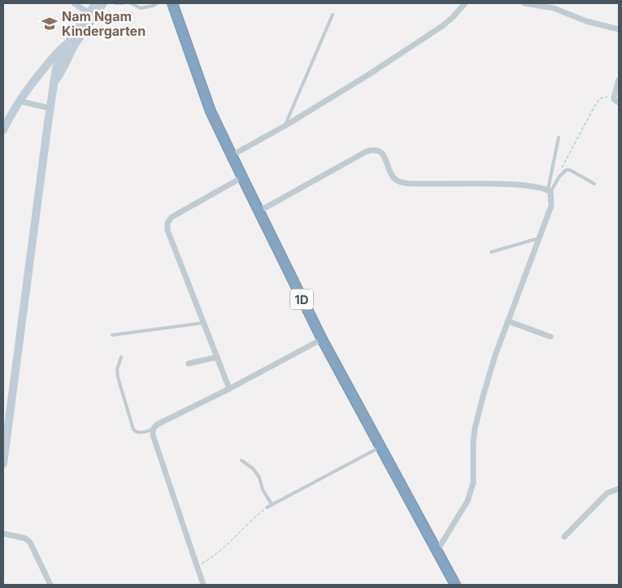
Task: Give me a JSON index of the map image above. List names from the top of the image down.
{
  "streets": {
    "highway": ["1D"]
  },
  "places": {
    "school or university": ["Nam Ngam Kindergarten"]
  }
}
